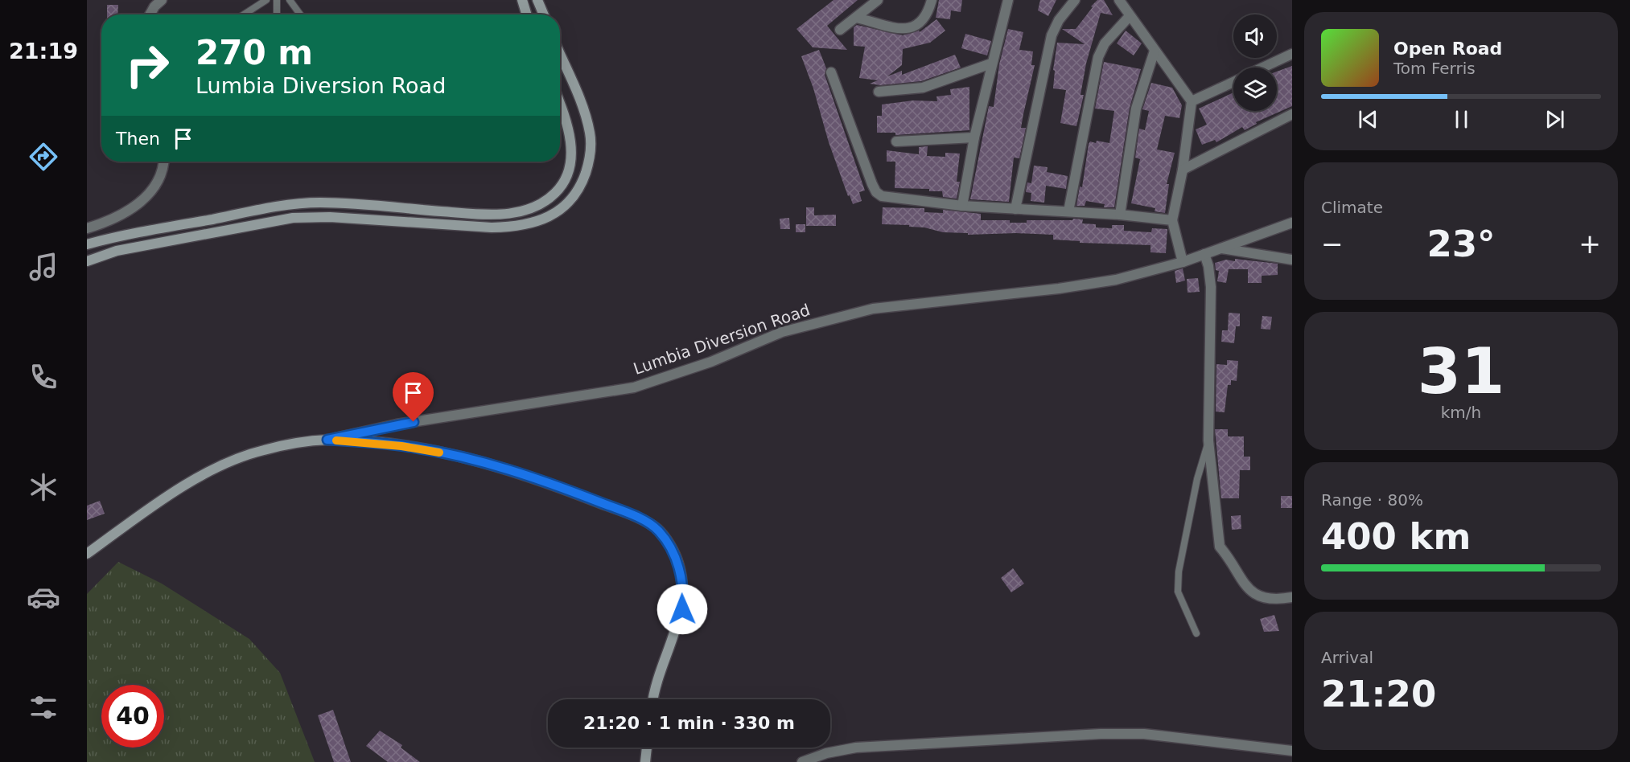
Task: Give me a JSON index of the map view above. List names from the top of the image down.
{
  "streets": {
    "street": ["Lumbia Diversion Road"]
  },
  "page": {
    "tabs": "21:19",
    "turn": ["270 m", "Lumbia Diversion Road"],
    "song": ["Open Road", "Tom Ferris"],
    "then": "Then",
    "tile": [
      "Climate",
      ["31", "km/h"],
      ["Range · 80%", "400 km"],
      ["Arrival", "21:20"]
    ],
    "heat": ["−", "23°", "+"],
    "limit": "40",
    "trip": "21:20 · 1 min · 330 m"
  }
}
